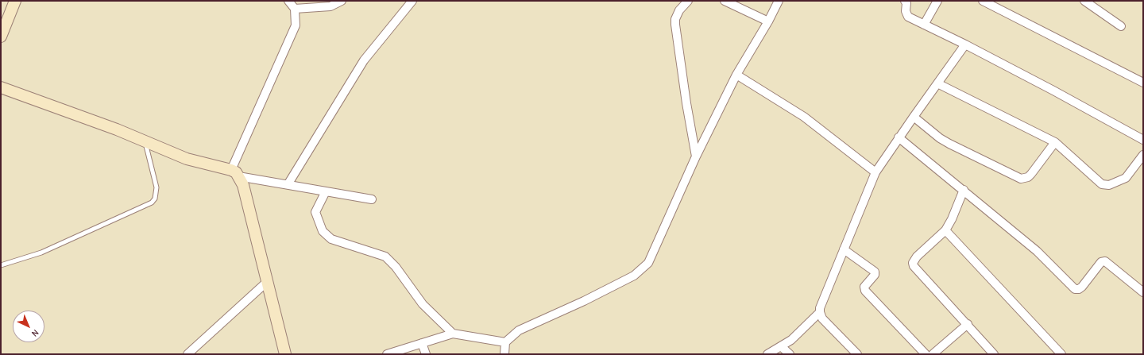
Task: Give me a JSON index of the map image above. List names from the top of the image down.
{
  "north": "bottom right"
}
